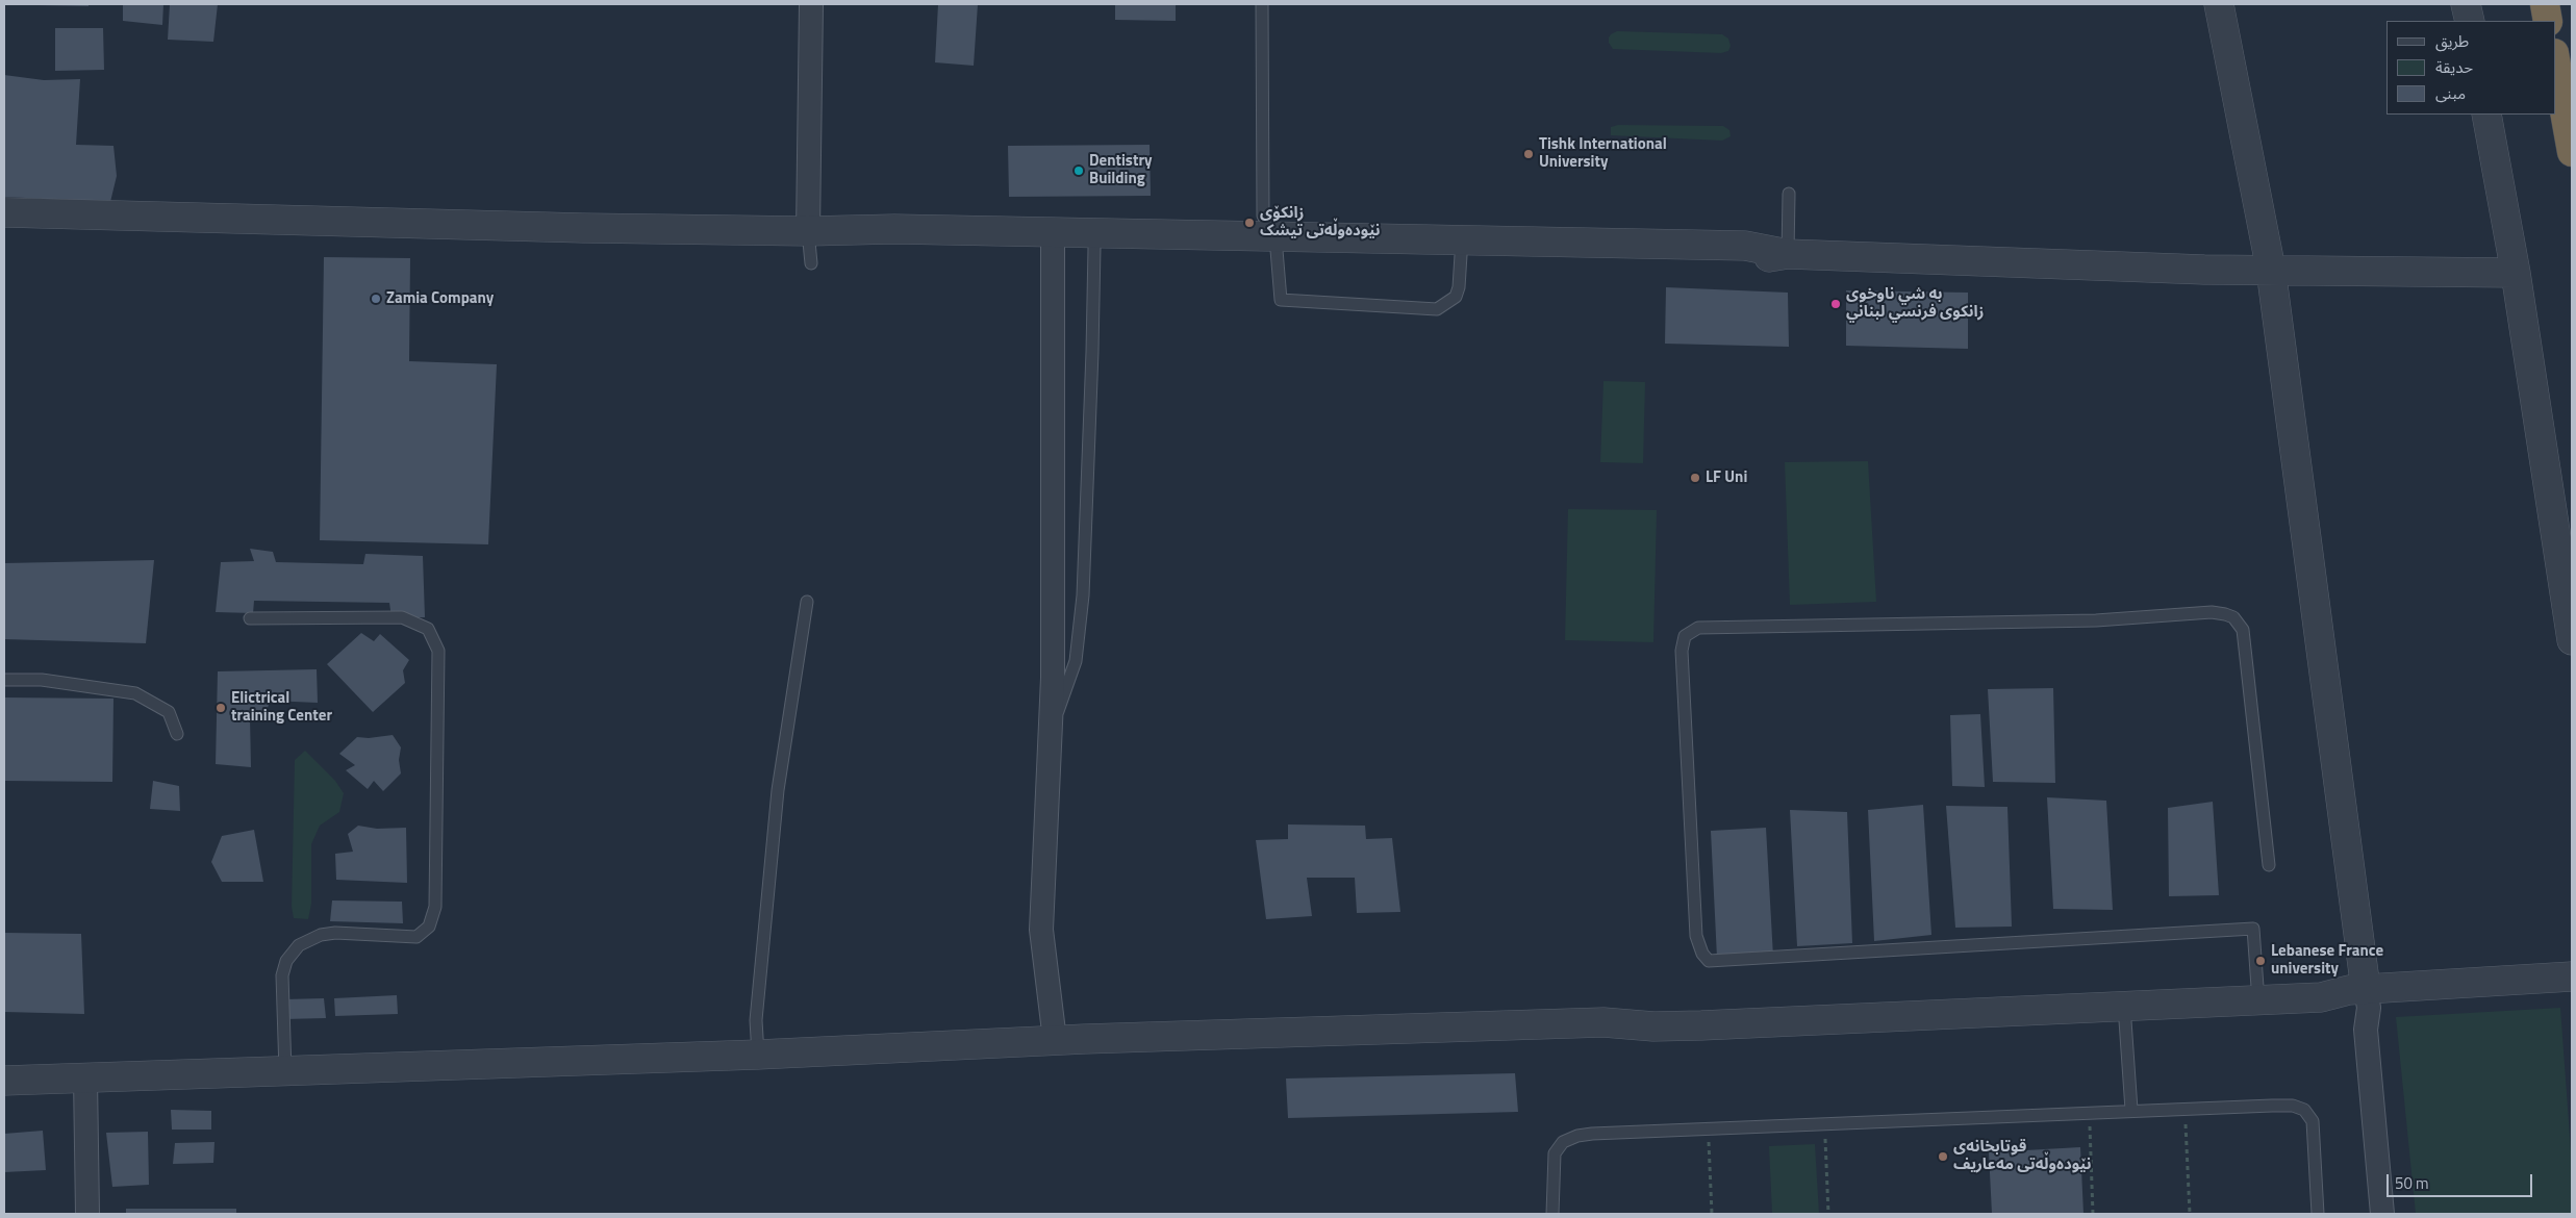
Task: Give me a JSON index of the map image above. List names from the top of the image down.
{
  "places": [
    "Tishk International University",
    "Dentistry Building",
    "زانکۆی نێودەوڵەتی تیشک",
    "Zamia Company",
    "به شي ناوخوى زانكوى فرنسي لبناني",
    "LF Uni",
    "Elictrical training Center",
    "Lebanese France university",
    "قوتابخانەی نێودەوڵەتی مەعاریف"
  ],
  "legend": ["طريق", "حديقة", "مبنى"],
  "scale_bar": "50 m"
}
